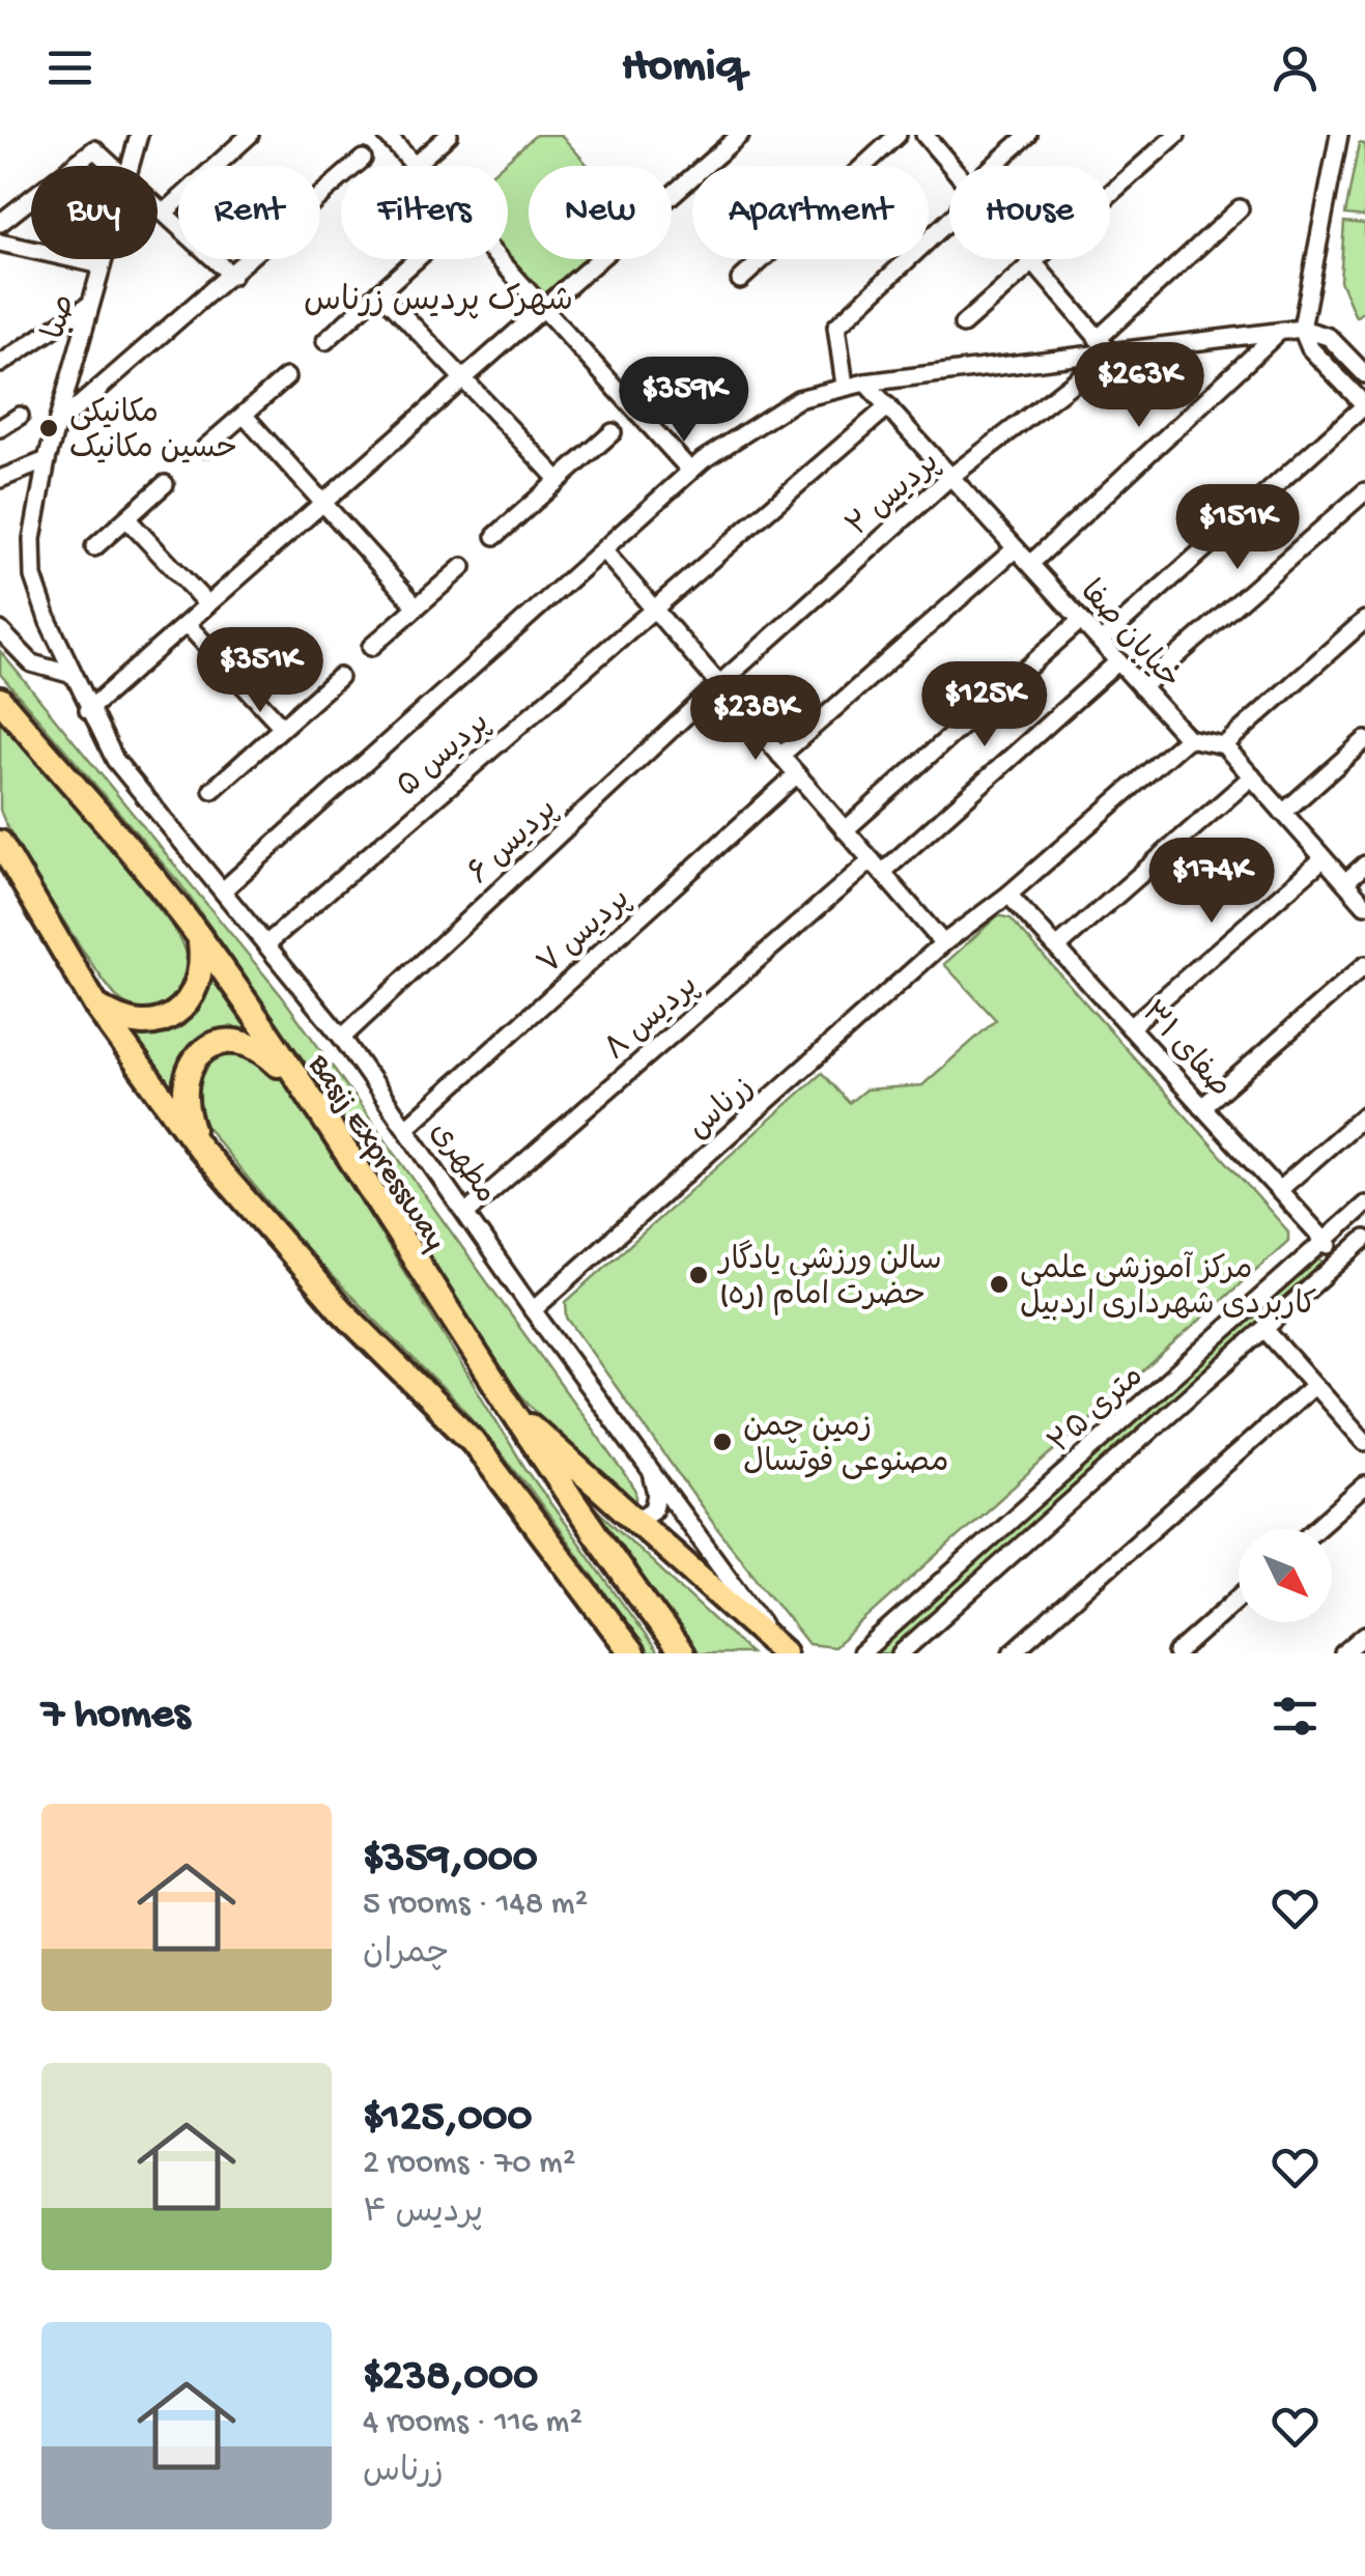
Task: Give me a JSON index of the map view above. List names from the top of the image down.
{
  "streets": {
    "highway": ["Basij Expressway"],
    "street": [
      "صبا",
      "پردیس ۲",
      "خیابان صفا",
      "پردیس ۵",
      "پردیس ۶",
      "پردیس ۷",
      "پردیس ۸",
      "صفای ۳۱",
      "زرناس",
      "مطهری",
      "۲۵ متری"
    ]
  },
  "crossings": [
    ["صبا", "مطهری"],
    ["پردیس ۲", "خیابان صفا"],
    ["پردیس ۲", "پردیس ۶"],
    ["خیابان صفا", "پردیس ۵"],
    ["خیابان صفا", "پردیس ۸"],
    ["خیابان صفا", "زرناس"],
    ["پردیس ۵", "مطهری"],
    ["پردیس ۶", "مطهری"],
    ["پردیس ۷", "مطهری"],
    ["پردیس ۸", "مطهری"],
    ["صفای ۳۱", "زرناس"],
    ["صفای ۳۱", "۲۵ متری"],
    ["زرناس", "مطهری"]
  ],
  "districts": ["شهرک پردیس زرناس"],
  "places": [
    "مکانیکی حسین مکانیک",
    "سالن ورزشی یادگار حضرت امام (ره)",
    "مرکز آموزشی علمی کاربردی شهرداری اردبیل",
    "زمین چمن مصنوعی فوتسال"
  ],
  "north": "bottom right",
  "page": {
    "header": "Homiq",
    "chip": [
      "Buy",
      "Rent",
      "Filters",
      "New",
      "Apartment",
      "House"
    ],
    "price": [
      "$263K",
      "$359K",
      "$151K",
      "$351K",
      "$125K",
      "$238K",
      "$174K"
    ],
    "heading": "7 homes",
    "list": [
      {
        "name": "$359,000",
        "note": "5 rooms · 148 m² · چمران"
      },
      {
        "name": "$125,000",
        "note": "2 rooms · 70 m² · پردیس ۴"
      },
      {
        "name": "$238,000",
        "note": "4 rooms · 116 m² · زرناس"
      }
    ]
  }
}
